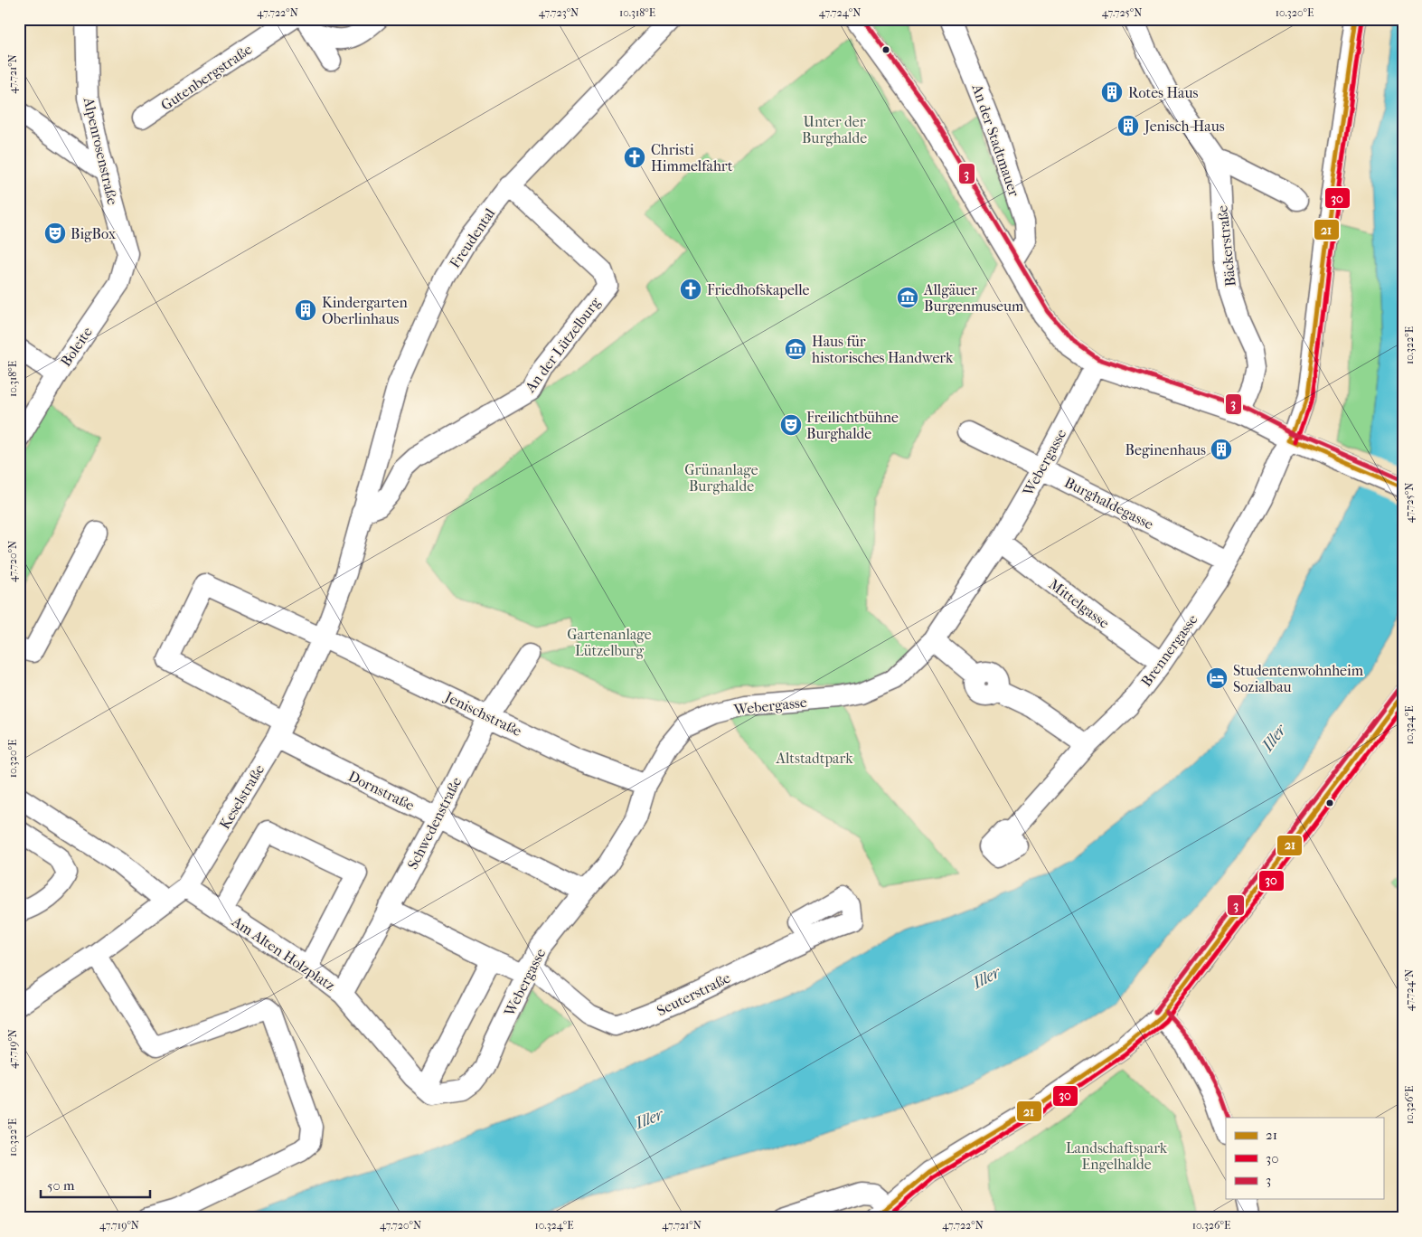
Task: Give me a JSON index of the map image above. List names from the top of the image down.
{
  "streets": {
    "street": [
      "Gutenbergstraße",
      "An der Stadtmauer",
      "Alpenrosenstraße",
      "Freudental",
      "Bäckerstraße",
      "An der Lützelburg",
      "Boleite",
      "Webergasse",
      "Burghaldegasse",
      "Mittelgasse",
      "Brennergasse",
      "Jenischstraße",
      "Dornstraße",
      "Keselstraße",
      "Schwedenstraße",
      "Am Alten Holzplatz",
      "Seuterstraße"
    ]
  },
  "crossings": [
    ["Alpenrosenstraße", "Boleite"],
    ["Freudental", "An der Lützelburg"],
    ["Freudental", "Keselstraße"],
    ["An der Lützelburg", "Keselstraße"],
    ["Webergasse", "Burghaldegasse"],
    ["Webergasse", "Mittelgasse"],
    ["Webergasse", "Jenischstraße"],
    ["Webergasse", "Dornstraße"],
    ["Webergasse", "Am Alten Holzplatz"],
    ["Webergasse", "Seuterstraße"],
    ["Burghaldegasse", "Brennergasse"],
    ["Mittelgasse", "Brennergasse"],
    ["Jenischstraße", "Dornstraße"],
    ["Jenischstraße", "Keselstraße"],
    ["Jenischstraße", "Schwedenstraße"],
    ["Dornstraße", "Keselstraße"],
    ["Dornstraße", "Schwedenstraße"],
    ["Keselstraße", "Am Alten Holzplatz"],
    ["Schwedenstraße", "Am Alten Holzplatz"],
    ["Schwedenstraße", "Seuterstraße"]
  ],
  "water": ["Iller"],
  "parks": [
    "Unter der Burghalde",
    "Grünanlage Burghalde",
    "Gartenanlage Lützelburg",
    "Altstadtpark",
    "Landschaftspark Engelhalde"
  ],
  "places": {
    "building": [
      "Rotes Haus",
      "Jenisch-Haus",
      "Kindergarten Oberlinhaus",
      "Beginenhaus"
    ],
    "church": ["Christi Himmelfahrt", "Friedhofskapelle"],
    "theatre": ["BigBox", "Freilichtbühne Burghalde"],
    "museum": ["Allgäuer Burgenmuseum", "Haus für historisches Handwerk"],
    "hotel": ["Studentenwohnheim Sozialbau"]
  },
  "lines": ["transit line 21", "transit line 3", "transit line 30"],
  "legend": ["21", "30", "3"],
  "scale_bar": "50 m",
  "coordinates": [
    "47.722°N",
    "47.723°N",
    "10.318°E",
    "47.724°N",
    "47.725°N",
    "10.320°E",
    "47.721°N",
    "10.322°E",
    "47.720°N",
    "10.324°E",
    "47.719°N",
    "10.326°E"
  ]
}
